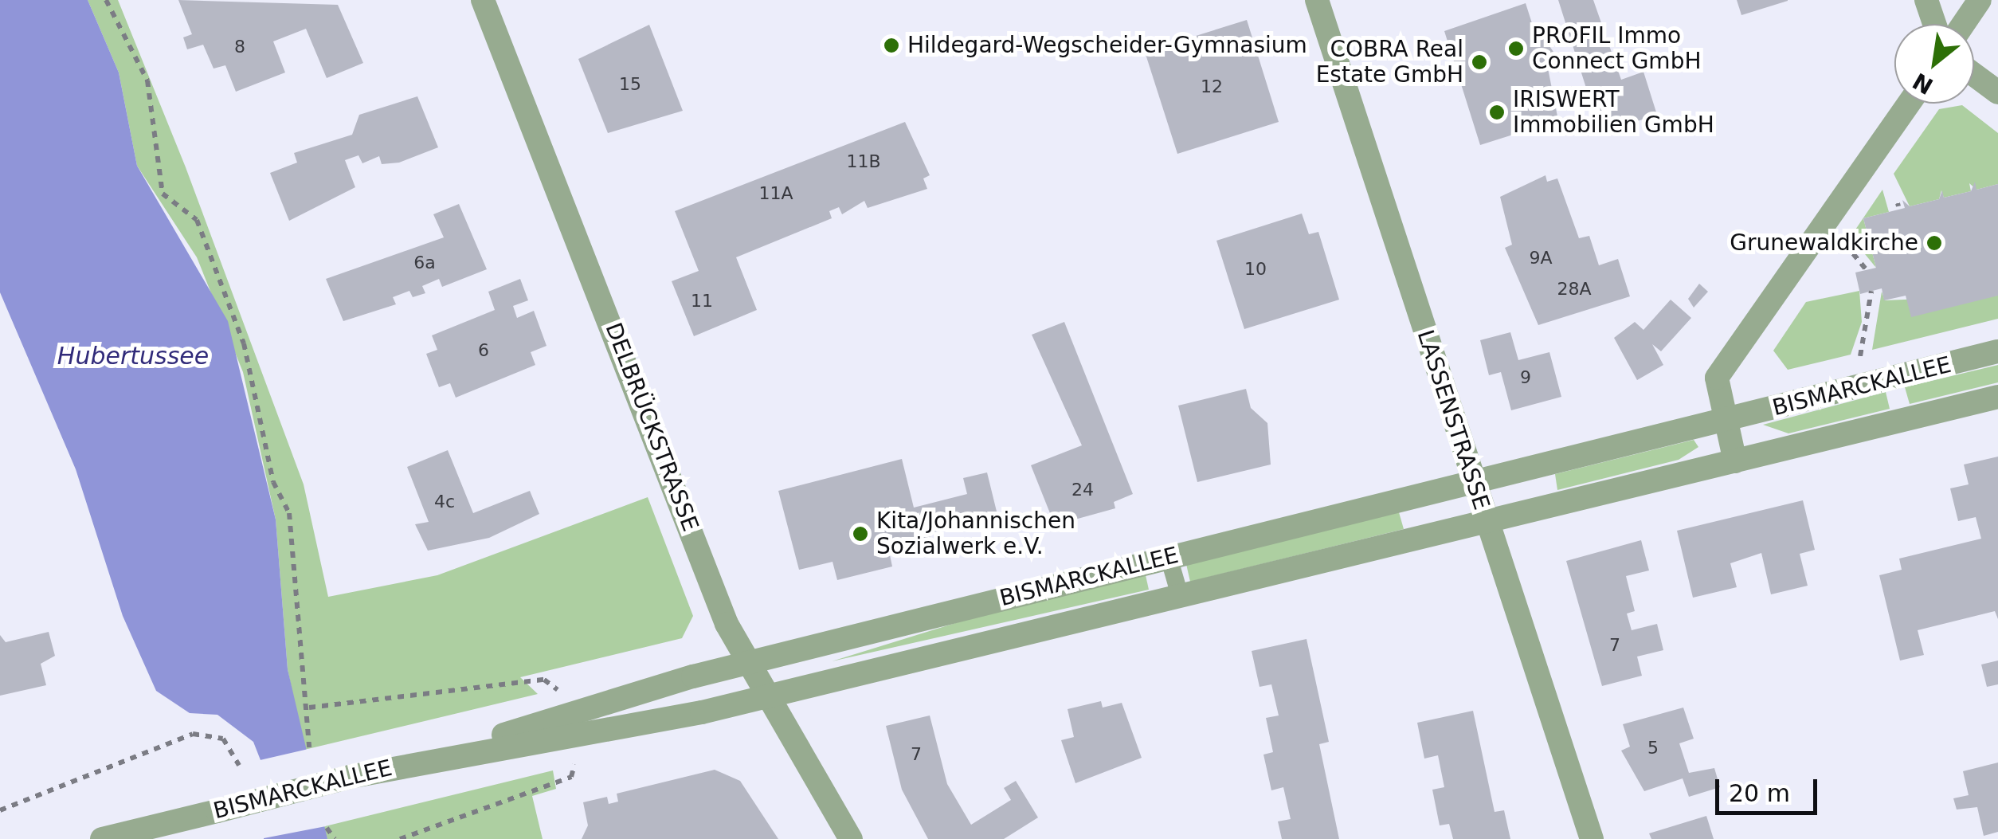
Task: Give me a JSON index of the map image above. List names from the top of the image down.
{
  "streets": {
    "street": ["BISMARCKALLEE", "LASSENSTRASSE", "DELBRÜCKSTRASSE"]
  },
  "crossings": [
    ["BISMARCKALLEE", "LASSENSTRASSE"],
    ["BISMARCKALLEE", "DELBRÜCKSTRASSE"]
  ],
  "water": ["Hubertussee"],
  "places": [
    "Hildegard-Wegscheider-Gymnasium",
    "PROFIL Immo Connect GmbH",
    "COBRA Real Estate GmbH",
    "IRISWERT Immobilien GmbH",
    "Grunewaldkirche",
    "Kita/Johannischen Sozialwerk e.V."
  ],
  "house_numbers": [
    "8",
    "15",
    "12",
    "11B",
    "11A",
    "9A",
    "6a",
    "10",
    "28A",
    "11",
    "6",
    "9",
    "24",
    "4c",
    "7",
    "5",
    "7"
  ],
  "scale_bar": "20 m",
  "north": "bottom left"
}
